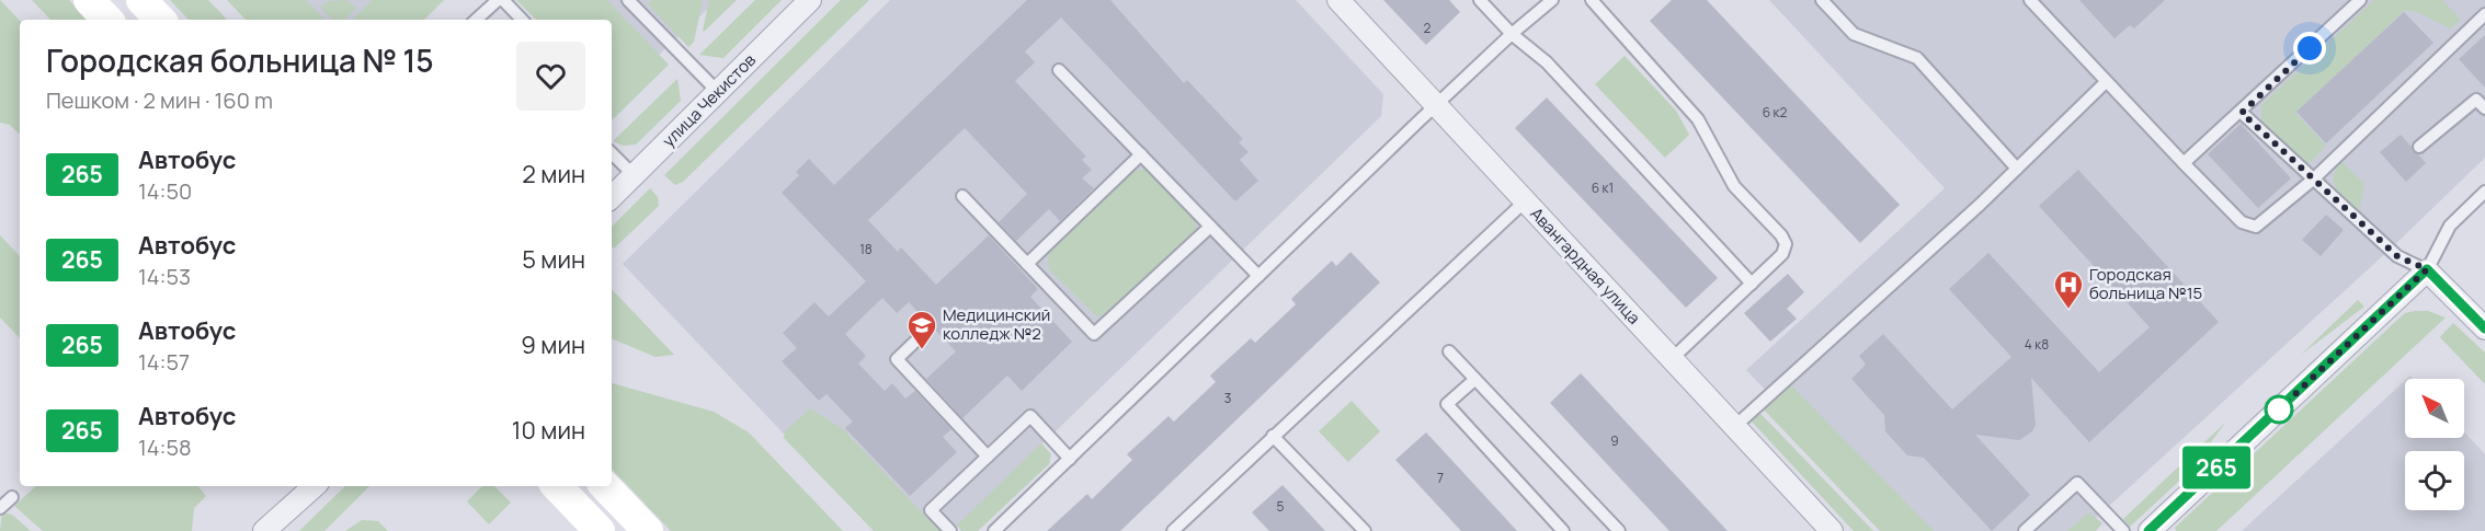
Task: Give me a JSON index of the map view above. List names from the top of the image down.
{
  "streets": {
    "street": ["улица Чекистов", "Авангардная улица"]
  },
  "places": {
    "hospital": ["Городская больница №15"],
    "school or university": ["Медицинский колледж №2"]
  },
  "lines": ["bus line 265"],
  "house_numbers": [
    "2",
    "6 к2",
    "6 к1",
    "18",
    "4 к8",
    "3",
    "9",
    "7",
    "5"
  ],
  "north": "top left",
  "page": {
    "on_map": "265",
    "heading": ["Городская больница № 15", "Пешком · 2 мин · 160 m"],
    "list": [
      {
        "mark": "265",
        "name": "Автобус",
        "note": "14:50",
        "value": "2 мин"
      },
      {
        "mark": "265",
        "name": "Автобус",
        "note": "14:53",
        "value": "5 мин"
      },
      {
        "mark": "265",
        "name": "Автобус",
        "note": "14:57",
        "value": "9 мин"
      },
      {
        "mark": "265",
        "name": "Автобус",
        "note": "14:58",
        "value": "10 мин"
      }
    ]
  }
}
